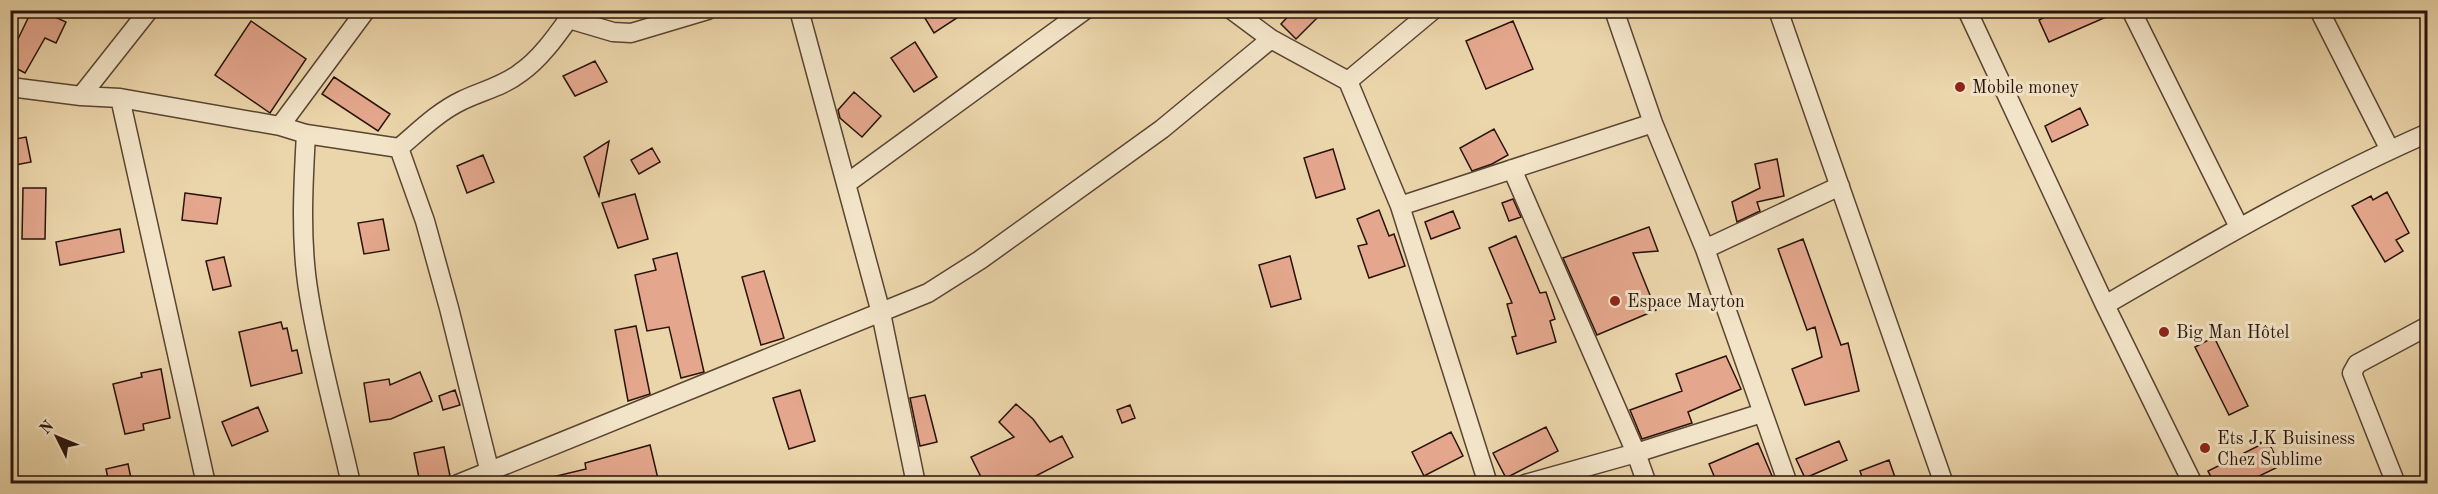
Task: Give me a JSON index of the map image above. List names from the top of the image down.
{
  "places": [
    "Mobile money",
    "Espace Mayton",
    "Big Man Hôtel",
    "Ets J.K Buisiness Chez Sublime"
  ],
  "north": "top left"
}
